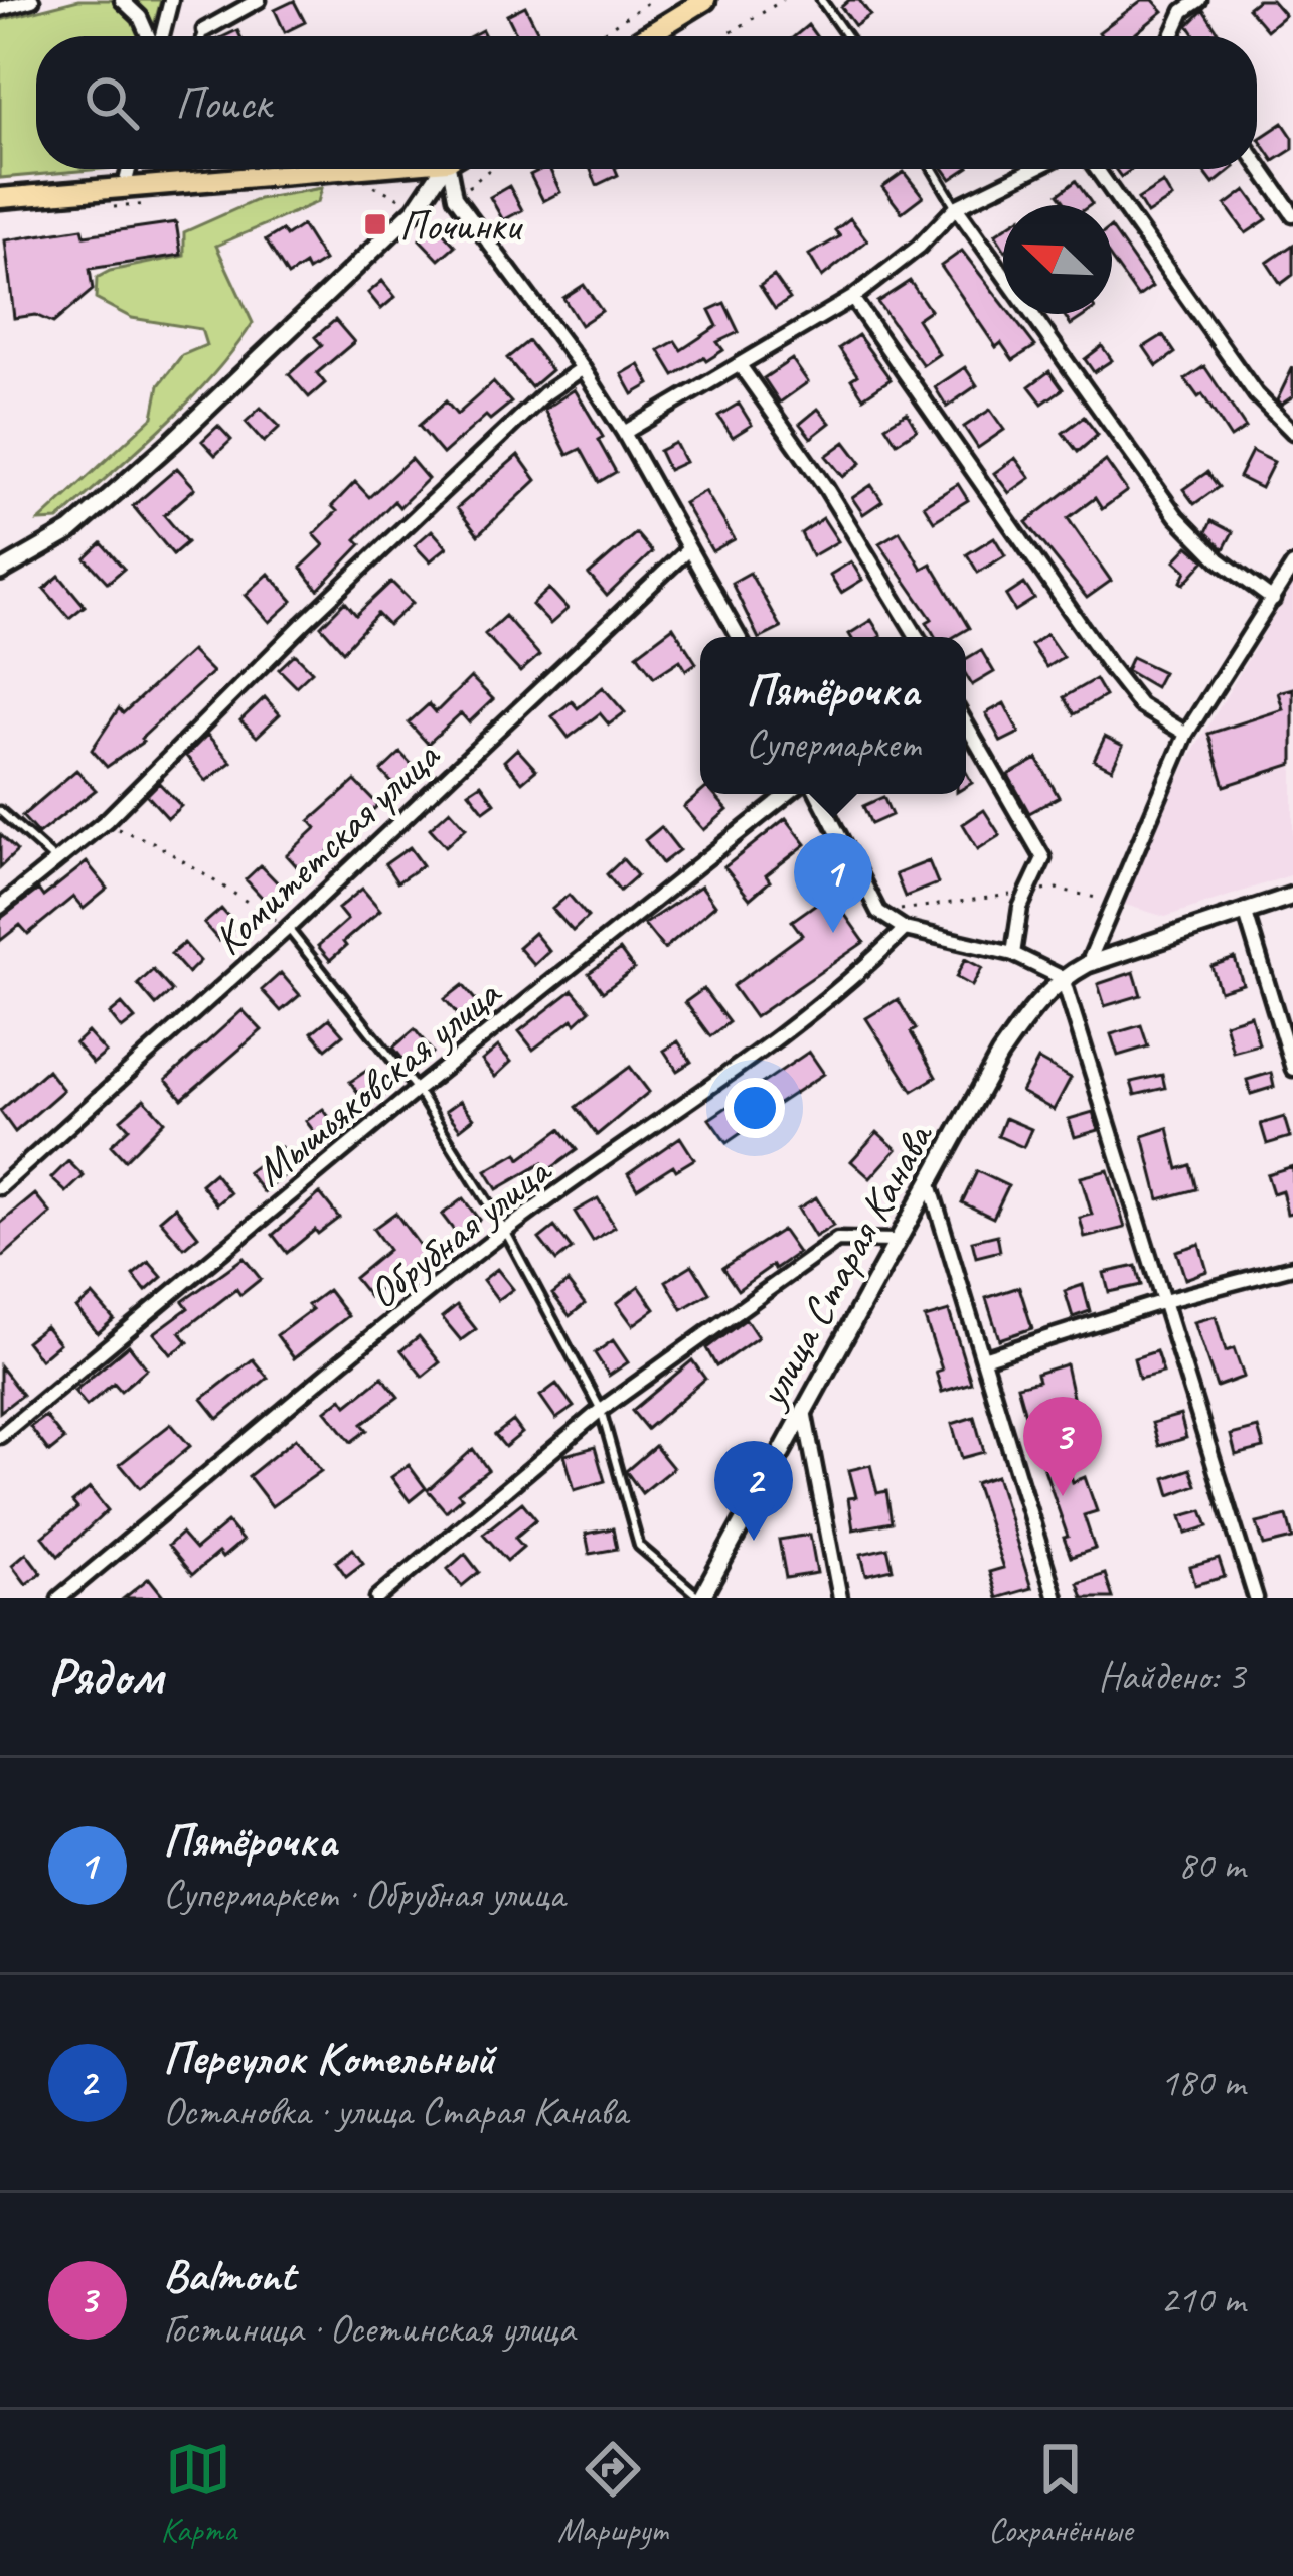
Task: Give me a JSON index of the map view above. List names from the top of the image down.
{
  "streets": {
    "street": [
      "Комитетская улица",
      "Мышьяковская улица",
      "Обрубная улица",
      "улица Старая Канава"
    ]
  },
  "places": {
    "transit": ["Починки"]
  },
  "north": "top left",
  "page": {
    "search": "Поиск",
    "popup": ["Пятёрочка", "Супермаркет"],
    "pins": ["1", "3", "2"],
    "heading": ["Рядом", "Найдено: 3"],
    "list": [
      {
        "mark": "1",
        "name": "Пятёрочка",
        "note": "Супермаркет · Обрубная улица",
        "value": "80 m"
      },
      {
        "mark": "2",
        "name": "Переулок Котельный",
        "note": "Остановка · улица Старая Канава",
        "value": "180 m"
      },
      {
        "mark": "3",
        "name": "Balmont",
        "note": "Гостиница · Осетинская улица",
        "value": "210 m"
      }
    ],
    "nav": ["Карта", "Маршрут", "Сохранённые"]
  }
}
